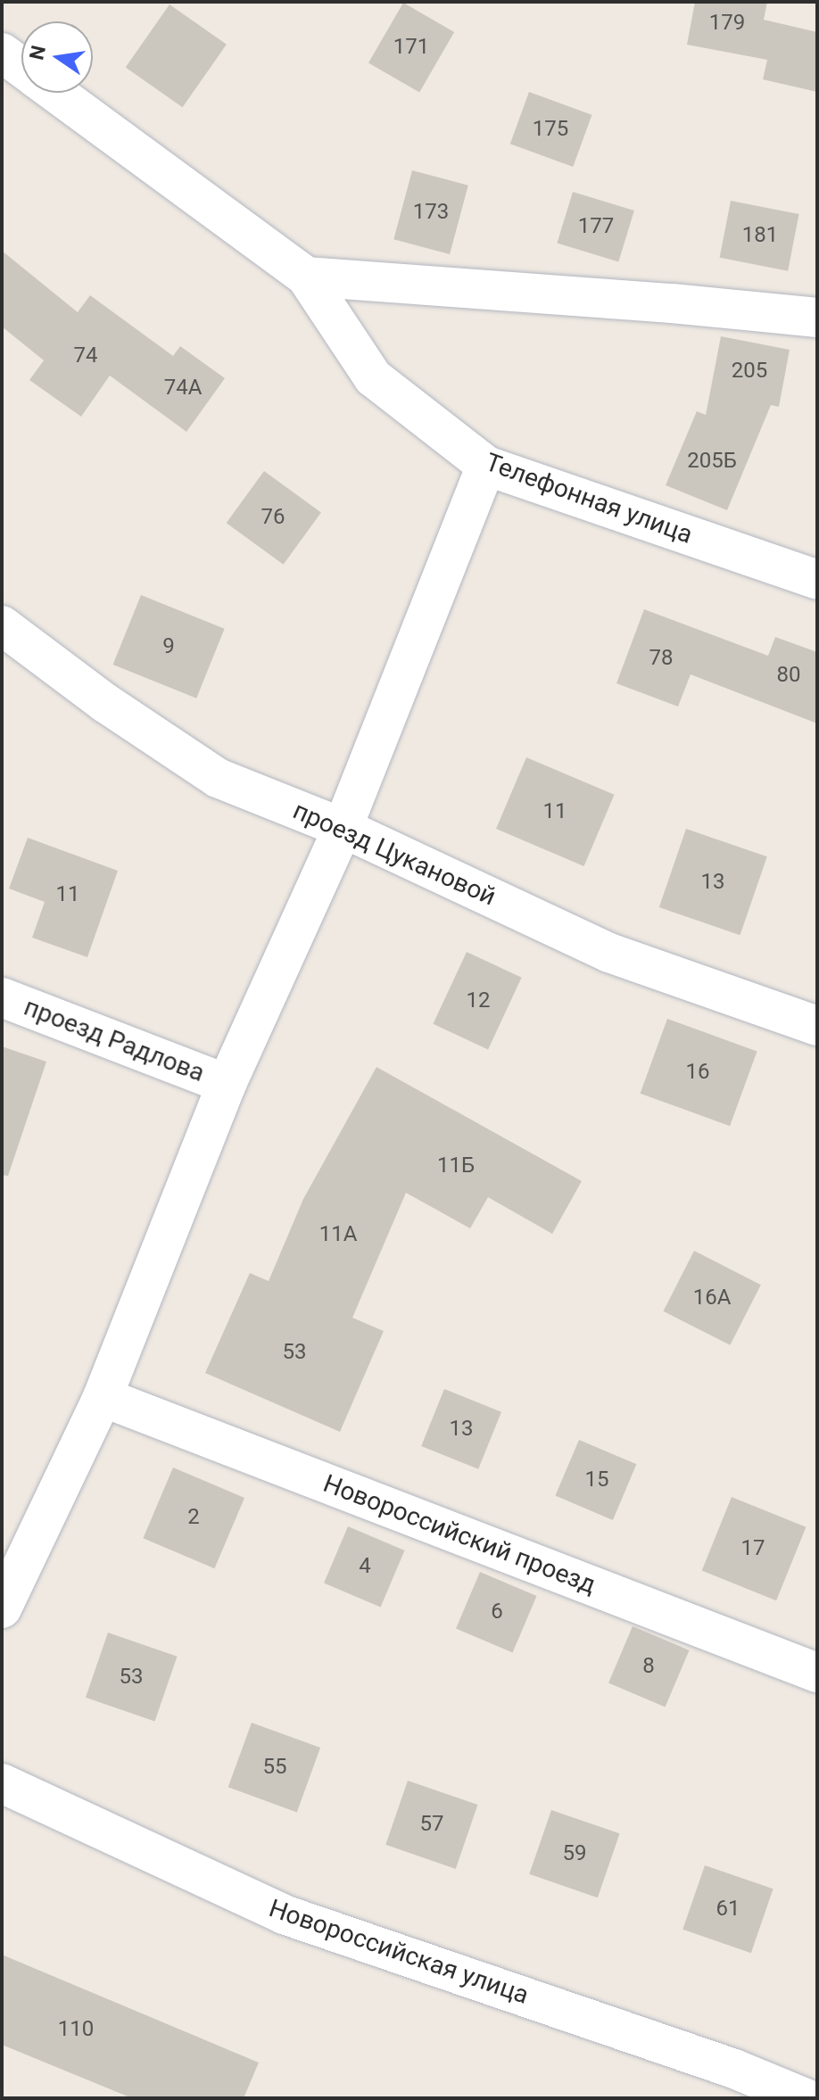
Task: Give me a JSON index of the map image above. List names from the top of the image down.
{
  "streets": {
    "street": [
      "Телефонная улица",
      "проезд Цукановой",
      "проезд Радлова",
      "Новороссийский проезд",
      "Новороссийская улица"
    ]
  },
  "house_numbers": [
    "179",
    "171",
    "175",
    "173",
    "177",
    "181",
    "74",
    "205",
    "74А",
    "205Б",
    "76",
    "9",
    "78",
    "80",
    "11",
    "13",
    "11",
    "12",
    "16",
    "11Б",
    "11А",
    "16А",
    "53",
    "13",
    "15",
    "2",
    "17",
    "4",
    "6",
    "8",
    "53",
    "55",
    "57",
    "59",
    "61",
    "110"
  ],
  "north": "left"
}
